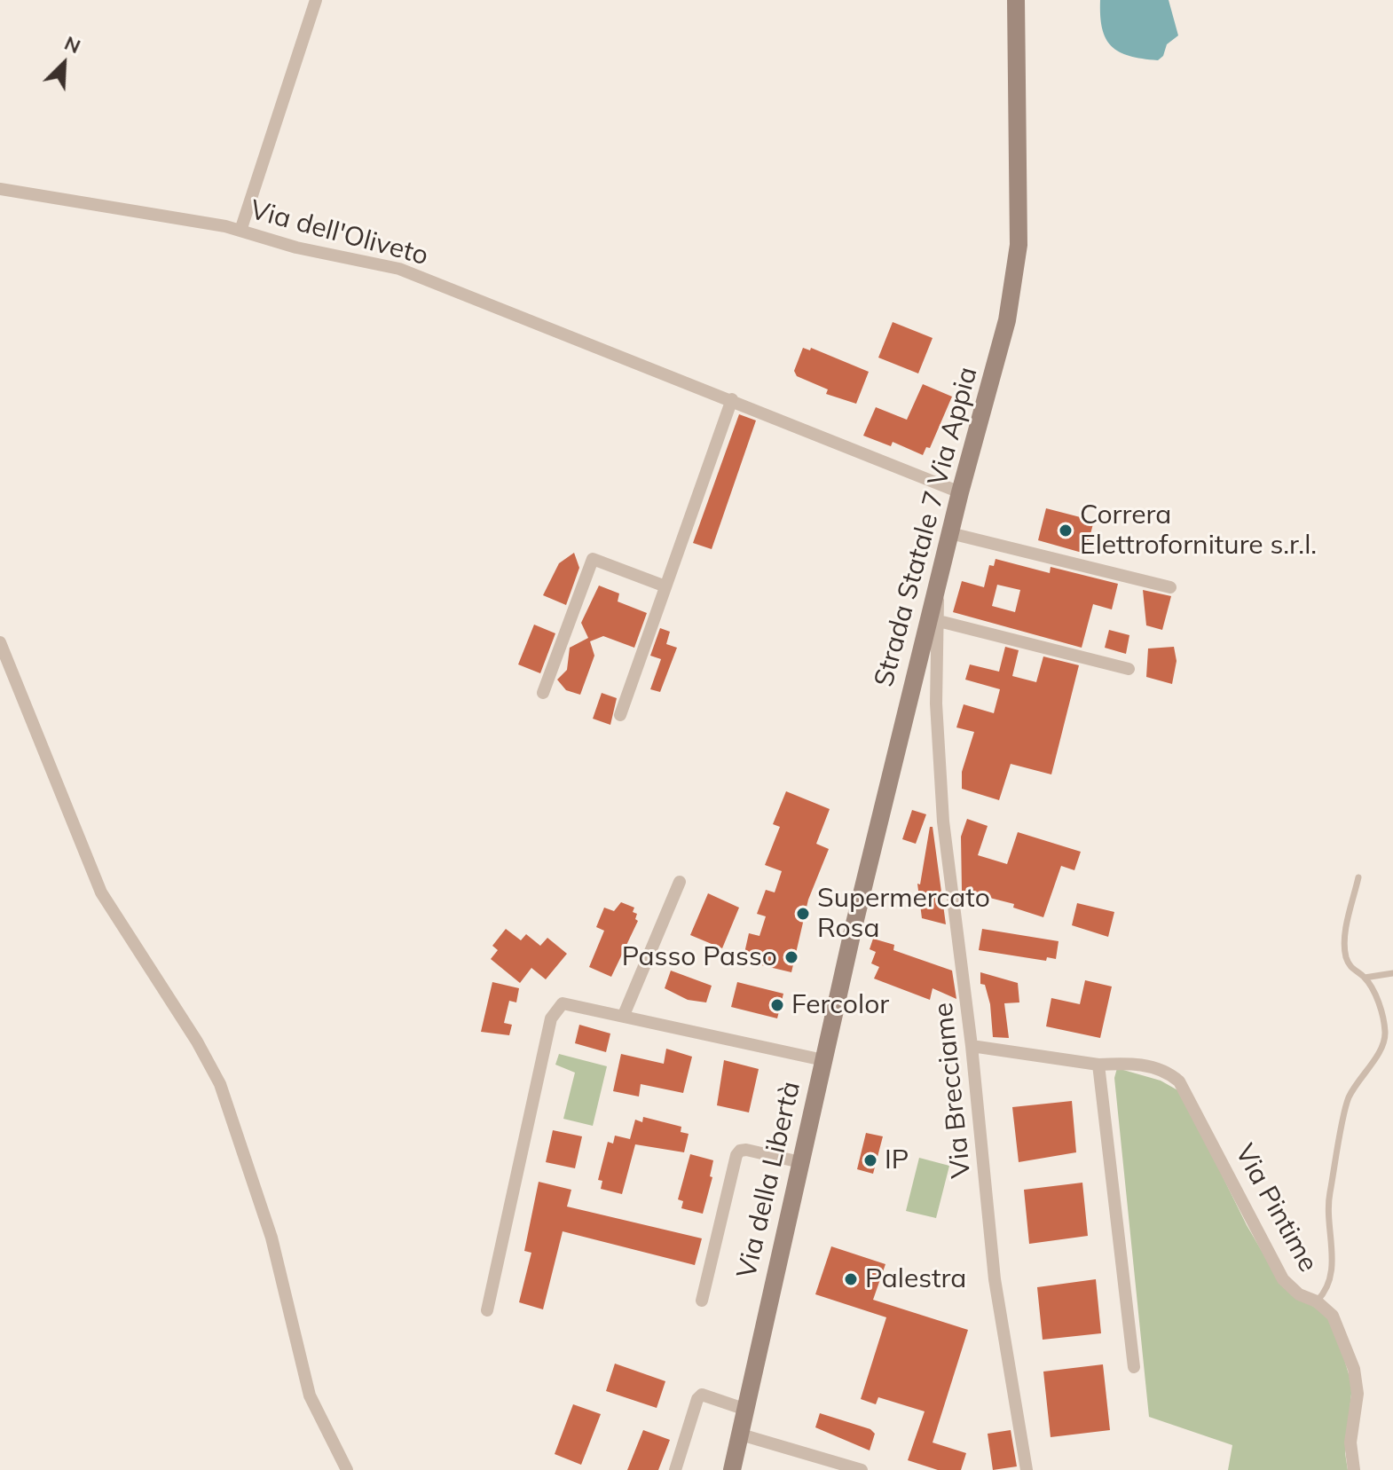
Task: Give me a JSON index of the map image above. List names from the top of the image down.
{
  "streets": {
    "main road": ["Strada Statale 7 Via Appia", "Via della Libertà"],
    "street": ["Via dell'Oliveto", "Via Brecciame", "Via Pintime"]
  },
  "crossings": [
    ["Via dell'Oliveto", "Strada Statale 7 Via Appia"],
    ["Strada Statale 7 Via Appia", "Via Brecciame"],
    ["Strada Statale 7 Via Appia", "Via della Libertà"],
    ["Via Brecciame", "Via Pintime"]
  ],
  "places": [
    "Correra Elettroforniture s.r.l.",
    "Supermercato Rosa",
    "Passo Passo",
    "Fercolor",
    "IP",
    "Palestra"
  ],
  "north": "top right"
}
